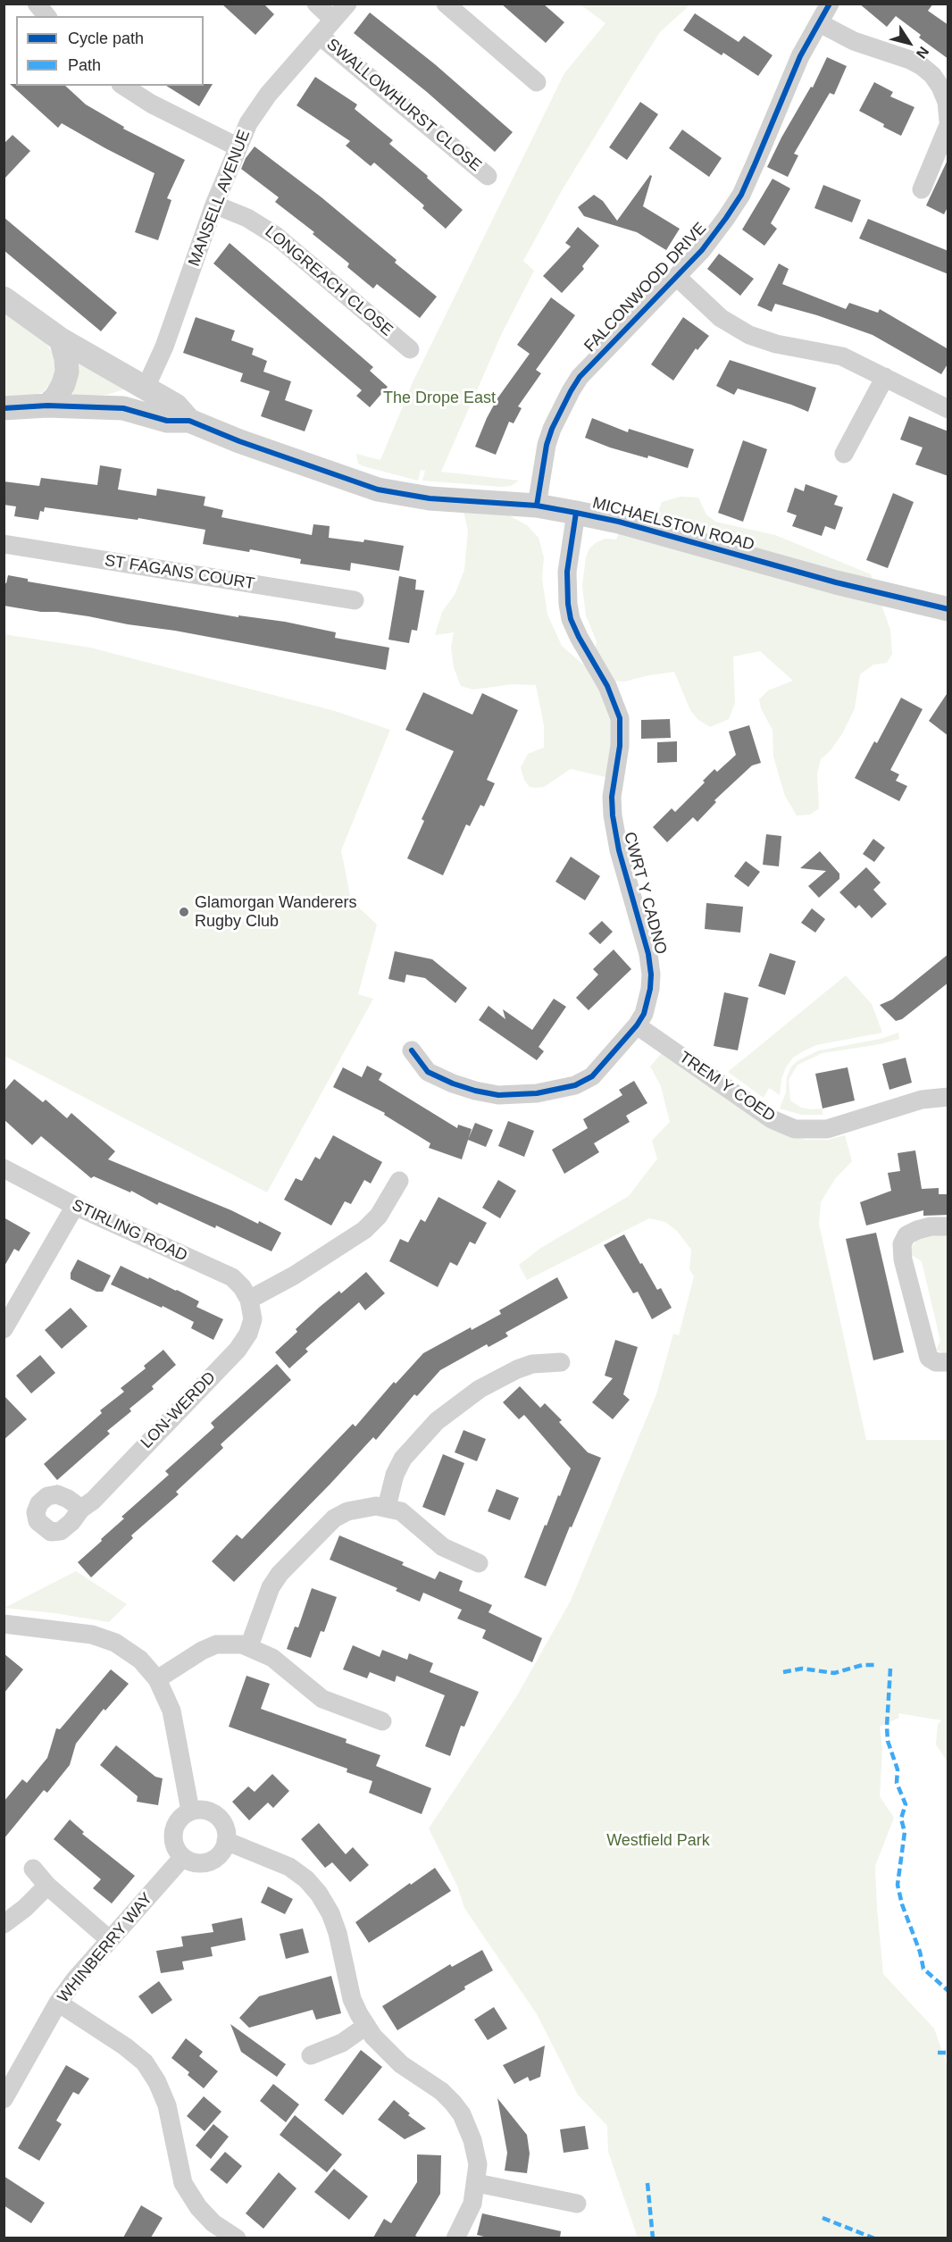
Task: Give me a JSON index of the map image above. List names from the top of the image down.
{
  "streets": {
    "street": [
      "SWALLOWHURST CLOSE",
      "MANSELL AVENUE",
      "LONGREACH CLOSE",
      "FALCONWOOD DRIVE",
      "MICHAELSTON ROAD",
      "ST FAGANS COURT",
      "CWRT Y CADNO",
      "TREM Y COED",
      "STIRLING ROAD",
      "LON-WERDD",
      "WHINBERRY WAY"
    ]
  },
  "crossings": [
    ["SWALLOWHURST CLOSE", "MANSELL AVENUE"],
    ["MANSELL AVENUE", "LONGREACH CLOSE"],
    ["MANSELL AVENUE", "MICHAELSTON ROAD"],
    ["FALCONWOOD DRIVE", "MICHAELSTON ROAD"],
    ["MICHAELSTON ROAD", "CWRT Y CADNO"],
    ["CWRT Y CADNO", "TREM Y COED"],
    ["STIRLING ROAD", "LON-WERDD"]
  ],
  "parks": ["The Drope East", "Westfield Park"],
  "places": ["Glamorgan Wanderers Rugby Club"],
  "legend": ["Cycle path", "Path"],
  "north": "bottom right"
}
